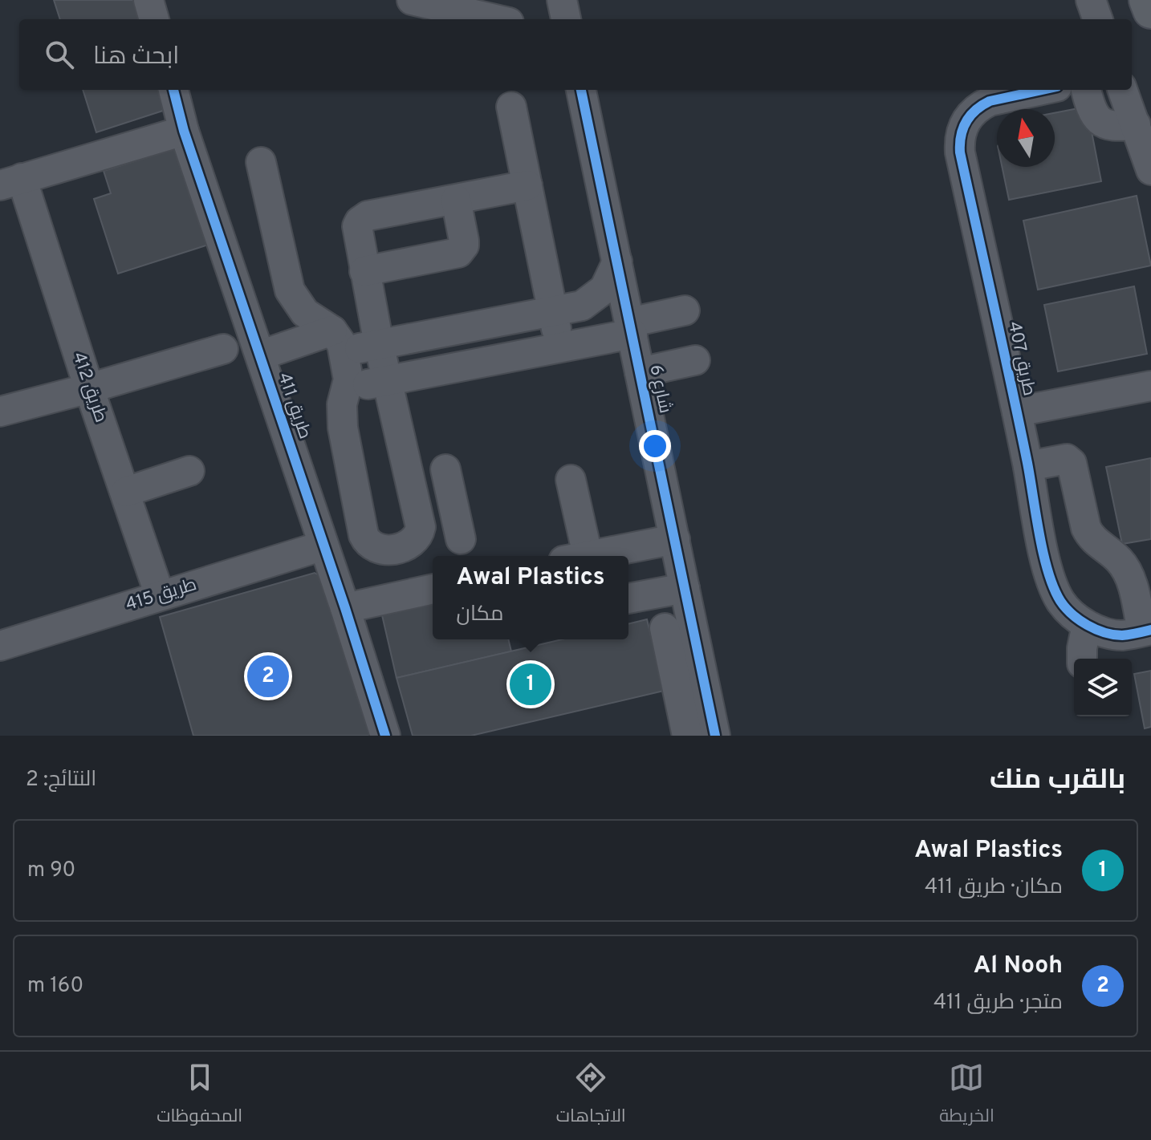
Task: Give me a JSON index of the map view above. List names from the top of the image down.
{
  "streets": {
    "street": [
      "طريق 407",
      "طريق 412",
      "شارع 6",
      "طريق 411",
      "طريق 415"
    ]
  },
  "crossings": [
    ["طريق 412", "طريق 411"],
    ["طريق 412", "طريق 415"],
    ["طريق 411", "طريق 415"]
  ],
  "north": "top",
  "page": {
    "search": "ابحث هنا",
    "popup": ["Awal Plastics", "مكان"],
    "pins": ["2", "1"],
    "heading": ["بالقرب منك", "النتائج: 2"],
    "list": [
      {
        "mark": "1",
        "name": "Awal Plastics",
        "note": "مكان · طريق 411",
        "value": "90 m"
      },
      {
        "mark": "2",
        "name": "Al Nooh",
        "note": "متجر · طريق 411",
        "value": "160 m"
      }
    ],
    "nav": ["الخريطة", "الاتجاهات", "المحفوظات"]
  }
}
